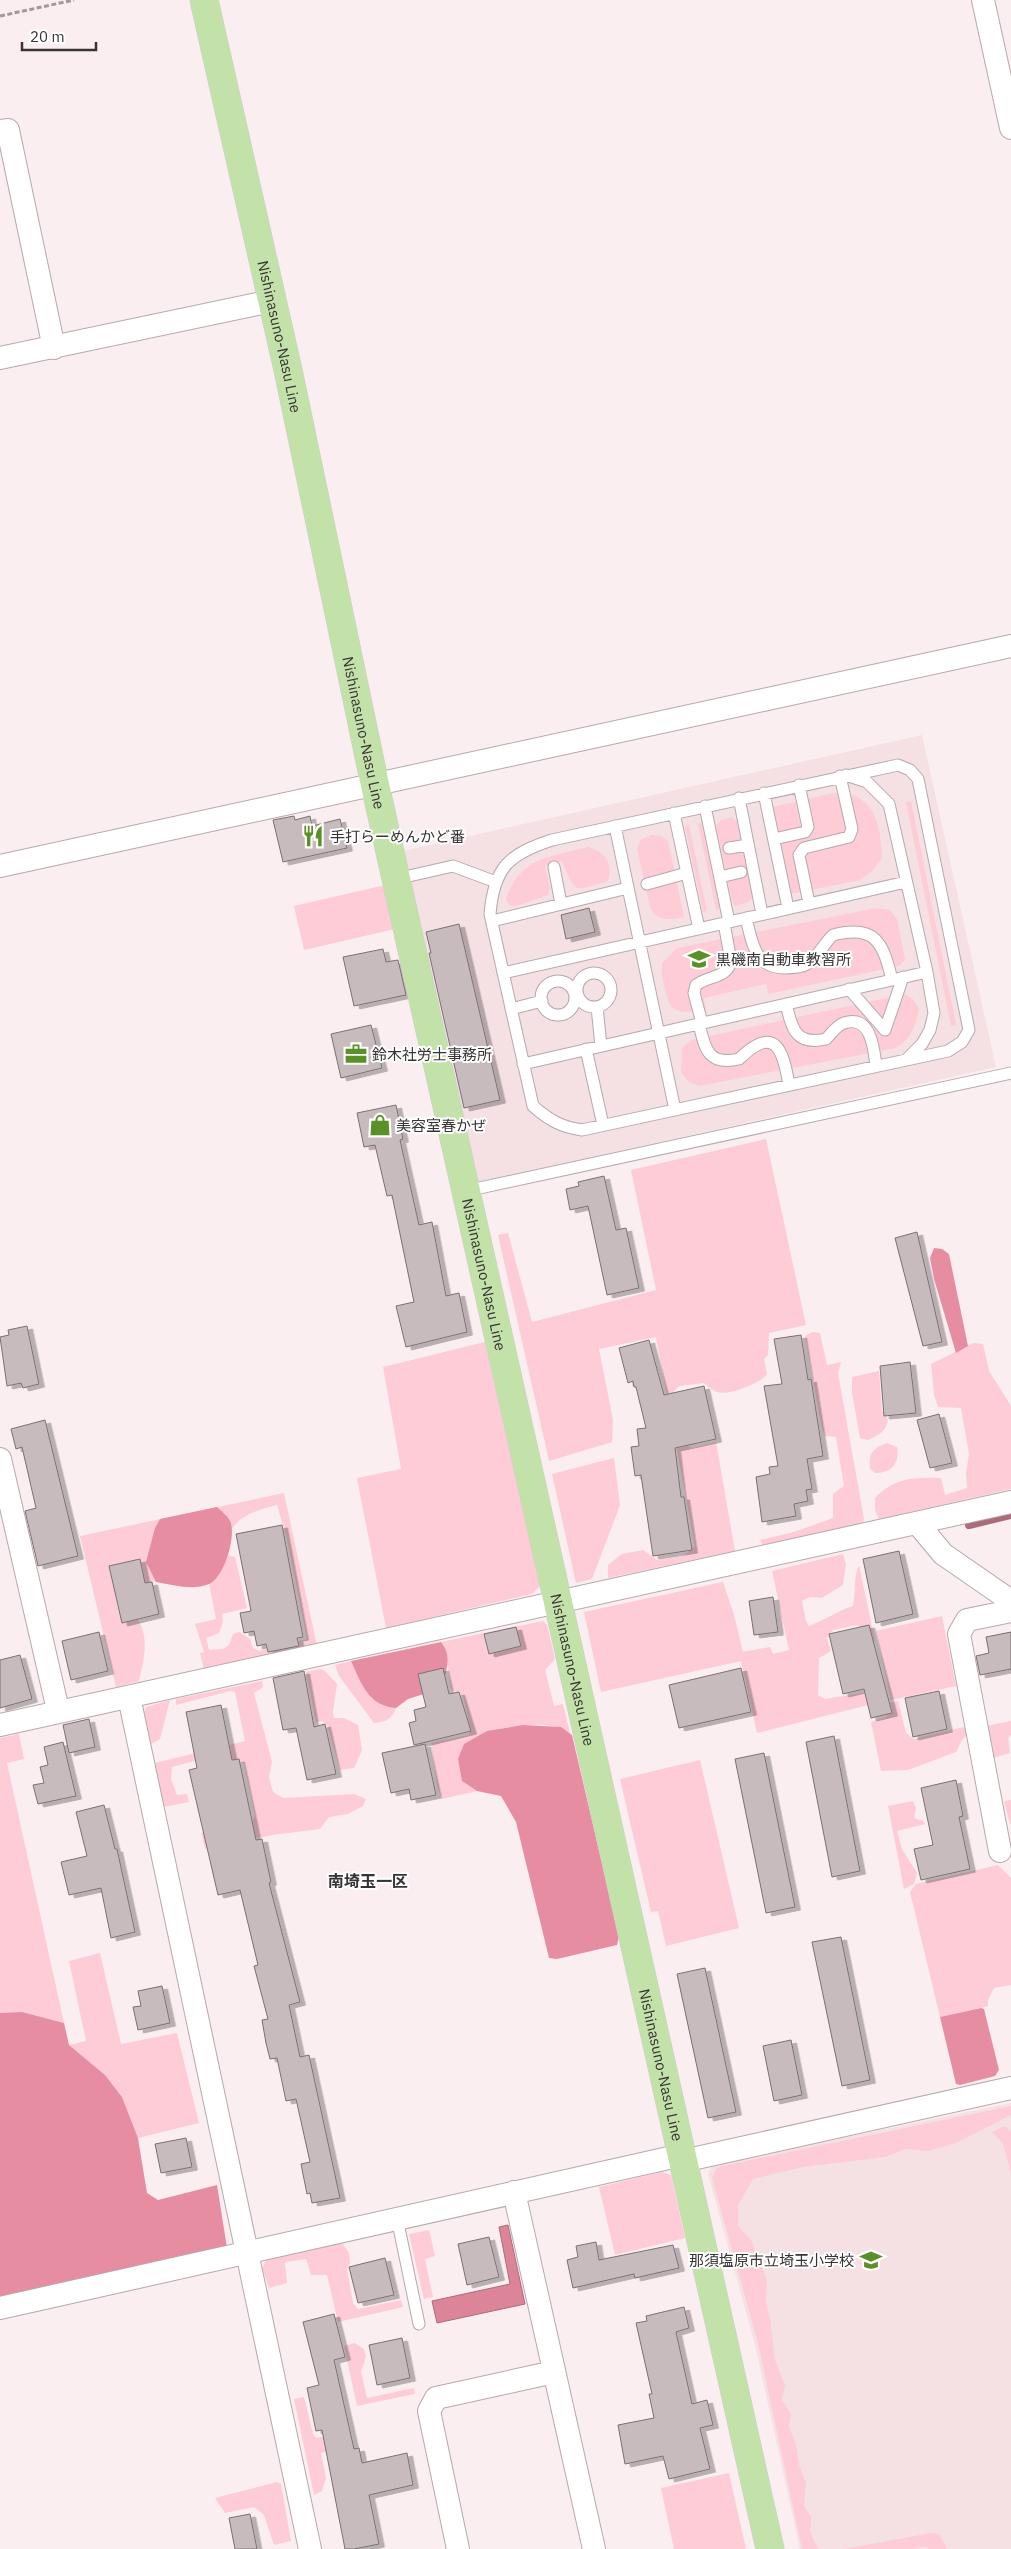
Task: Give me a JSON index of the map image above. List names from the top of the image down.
{
  "streets": {
    "main road": ["Nishinasuno-Nasu Line"]
  },
  "districts": ["南埼玉一区"],
  "places": {
    "restaurant": ["手打らーめんかど番"],
    "school or university": ["黒磯南自動車教習所", "那須塩原市立埼玉小学校"],
    "office": ["鈴木社労士事務所"],
    "shop": ["美容室春かぜ"]
  },
  "scale_bar": "20 m"
}
